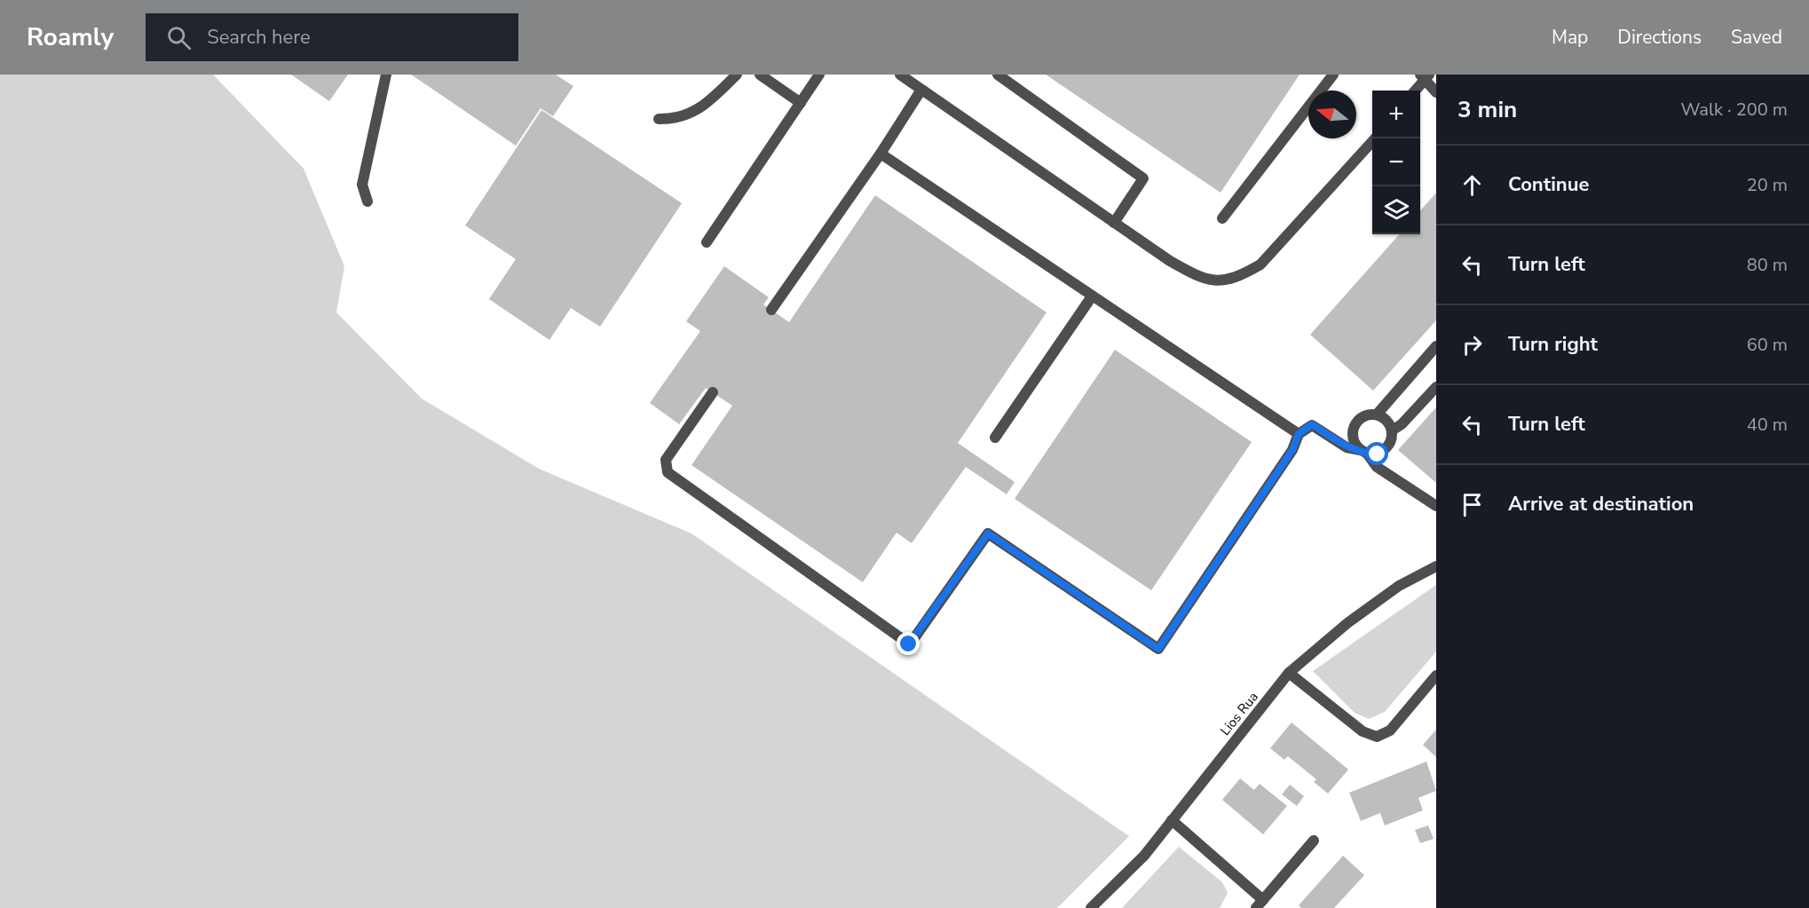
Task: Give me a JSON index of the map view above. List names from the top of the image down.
{
  "streets": {
    "street": ["Lios Rua"]
  },
  "north": "left",
  "page": {
    "header": "Roamly",
    "search": "Search here",
    "nav": ["Map", "Directions", "Saved"],
    "heading": ["3 min", "Walk · 200 m"],
    "map_buttons": ["+", "−"],
    "list": [
      ["Continue", "20 m"],
      ["Turn left", "80 m"],
      ["Turn right", "60 m"],
      ["Turn left", "40 m"],
      "Arrive at destination"
    ]
  }
}
